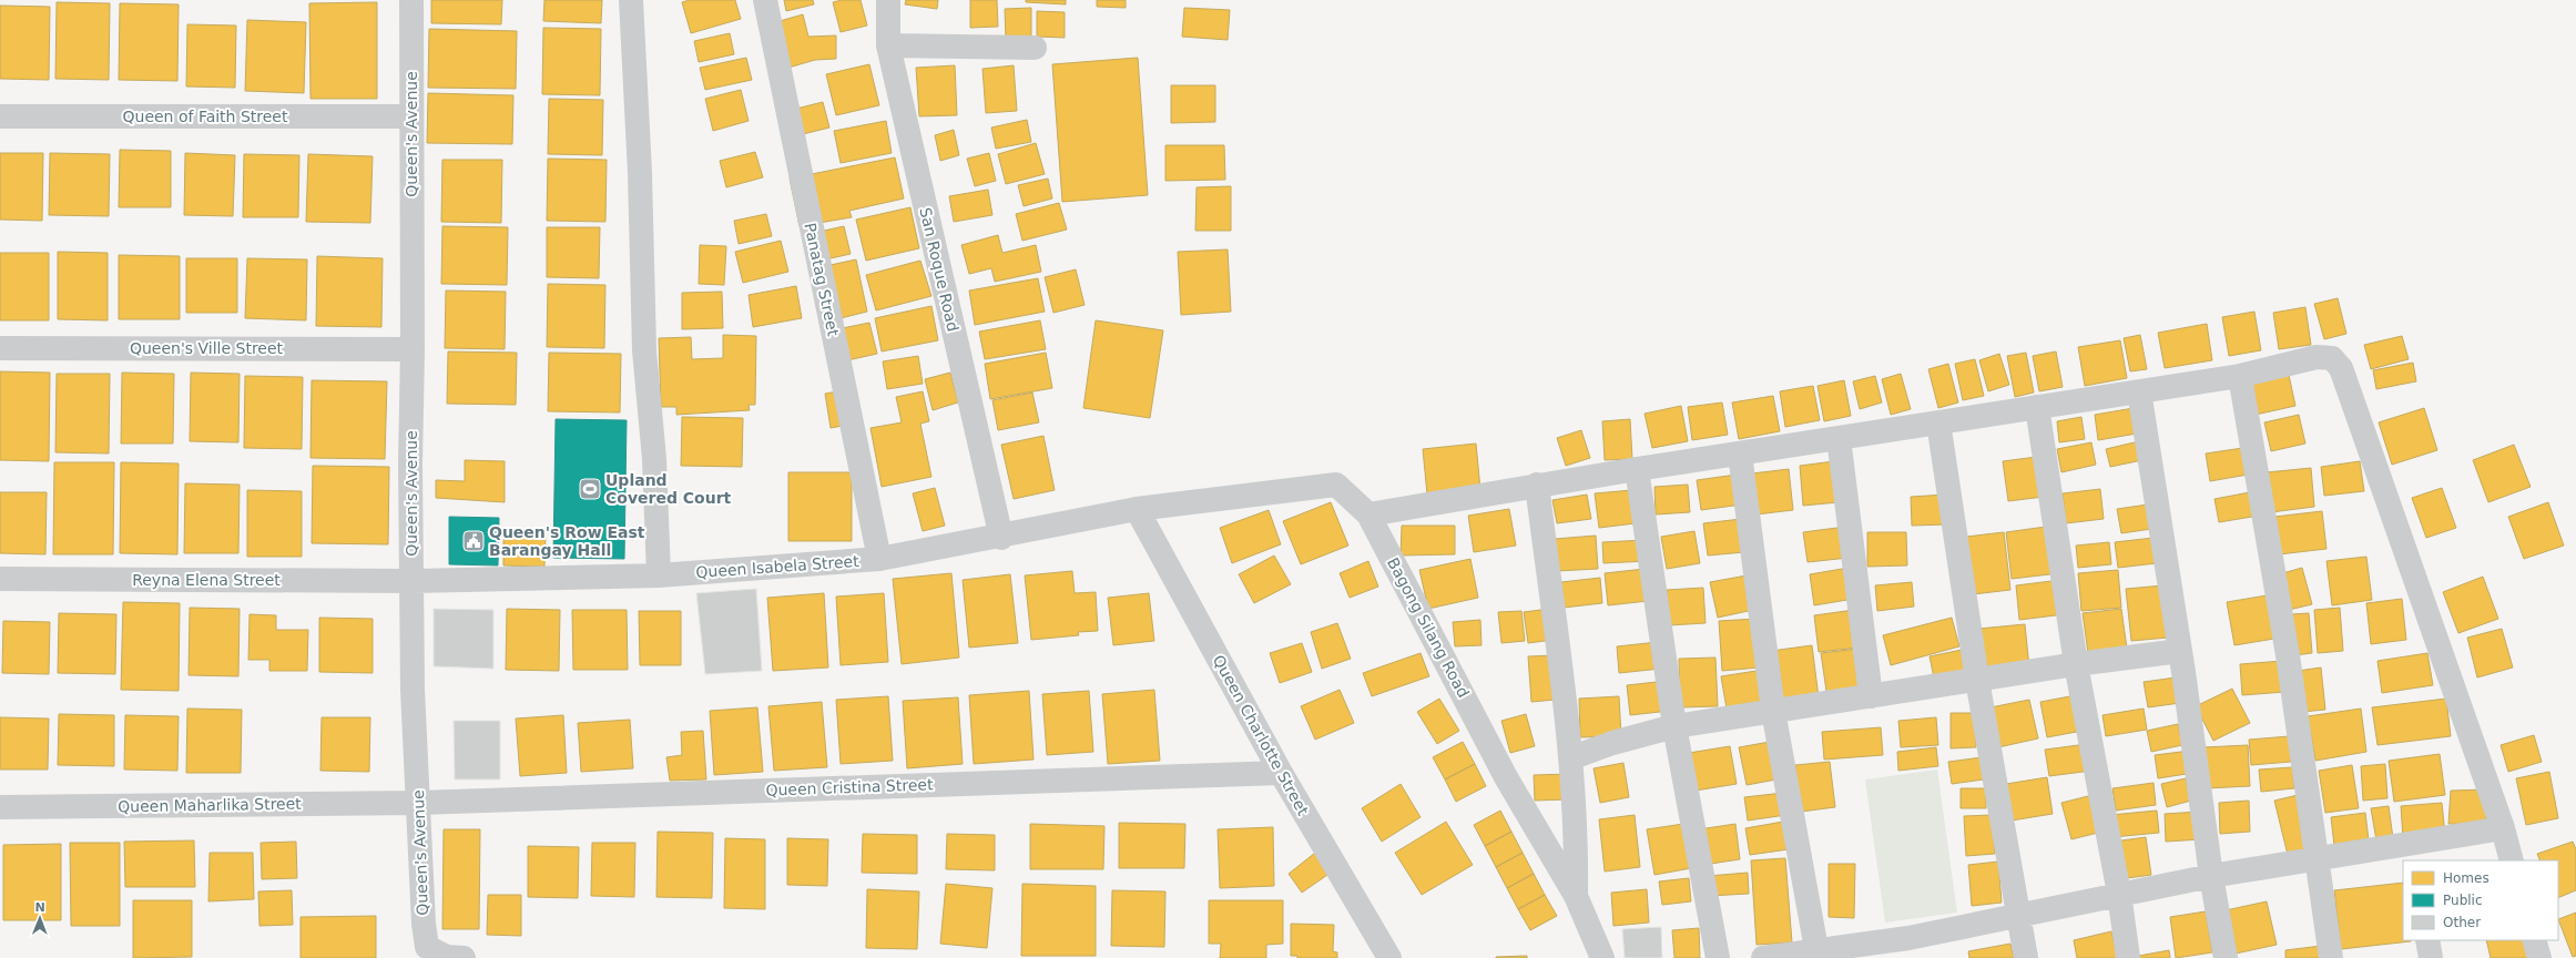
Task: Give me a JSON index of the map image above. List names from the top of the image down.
{
  "streets": {
    "street": [
      "Queen of Faith Street",
      "Queen's Avenue",
      "San Roque Road",
      "Panatag Street",
      "Queen's Ville Street",
      "Queen Isabela Street",
      "Reyna Elena Street",
      "Bagong Silang Road",
      "Queen Charlotte Street",
      "Queen Cristina Street",
      "Queen Maharlika Street"
    ]
  },
  "crossings": [
    ["Queen of Faith Street", "Queen's Avenue"],
    ["Queen's Avenue", "Queen's Ville Street"],
    ["Queen's Avenue", "Queen Isabela Street"],
    ["Queen's Avenue", "Reyna Elena Street"],
    ["Queen's Avenue", "Queen Cristina Street"],
    ["Queen's Avenue", "Queen Maharlika Street"],
    ["San Roque Road", "Queen Isabela Street"],
    ["Panatag Street", "Queen Isabela Street"],
    ["Queen Isabela Street", "Reyna Elena Street"],
    ["Queen Isabela Street", "Bagong Silang Road"],
    ["Queen Isabela Street", "Queen Charlotte Street"],
    ["Bagong Silang Road", "Queen Charlotte Street"],
    ["Queen Charlotte Street", "Queen Cristina Street"],
    ["Queen Cristina Street", "Queen Maharlika Street"]
  ],
  "places": {
    "sports": ["Upland Covered Court"],
    "public building": ["Queen's Row East Barangay Hall"]
  },
  "legend": ["Homes", "Public", "Other"],
  "north": "top"
}
